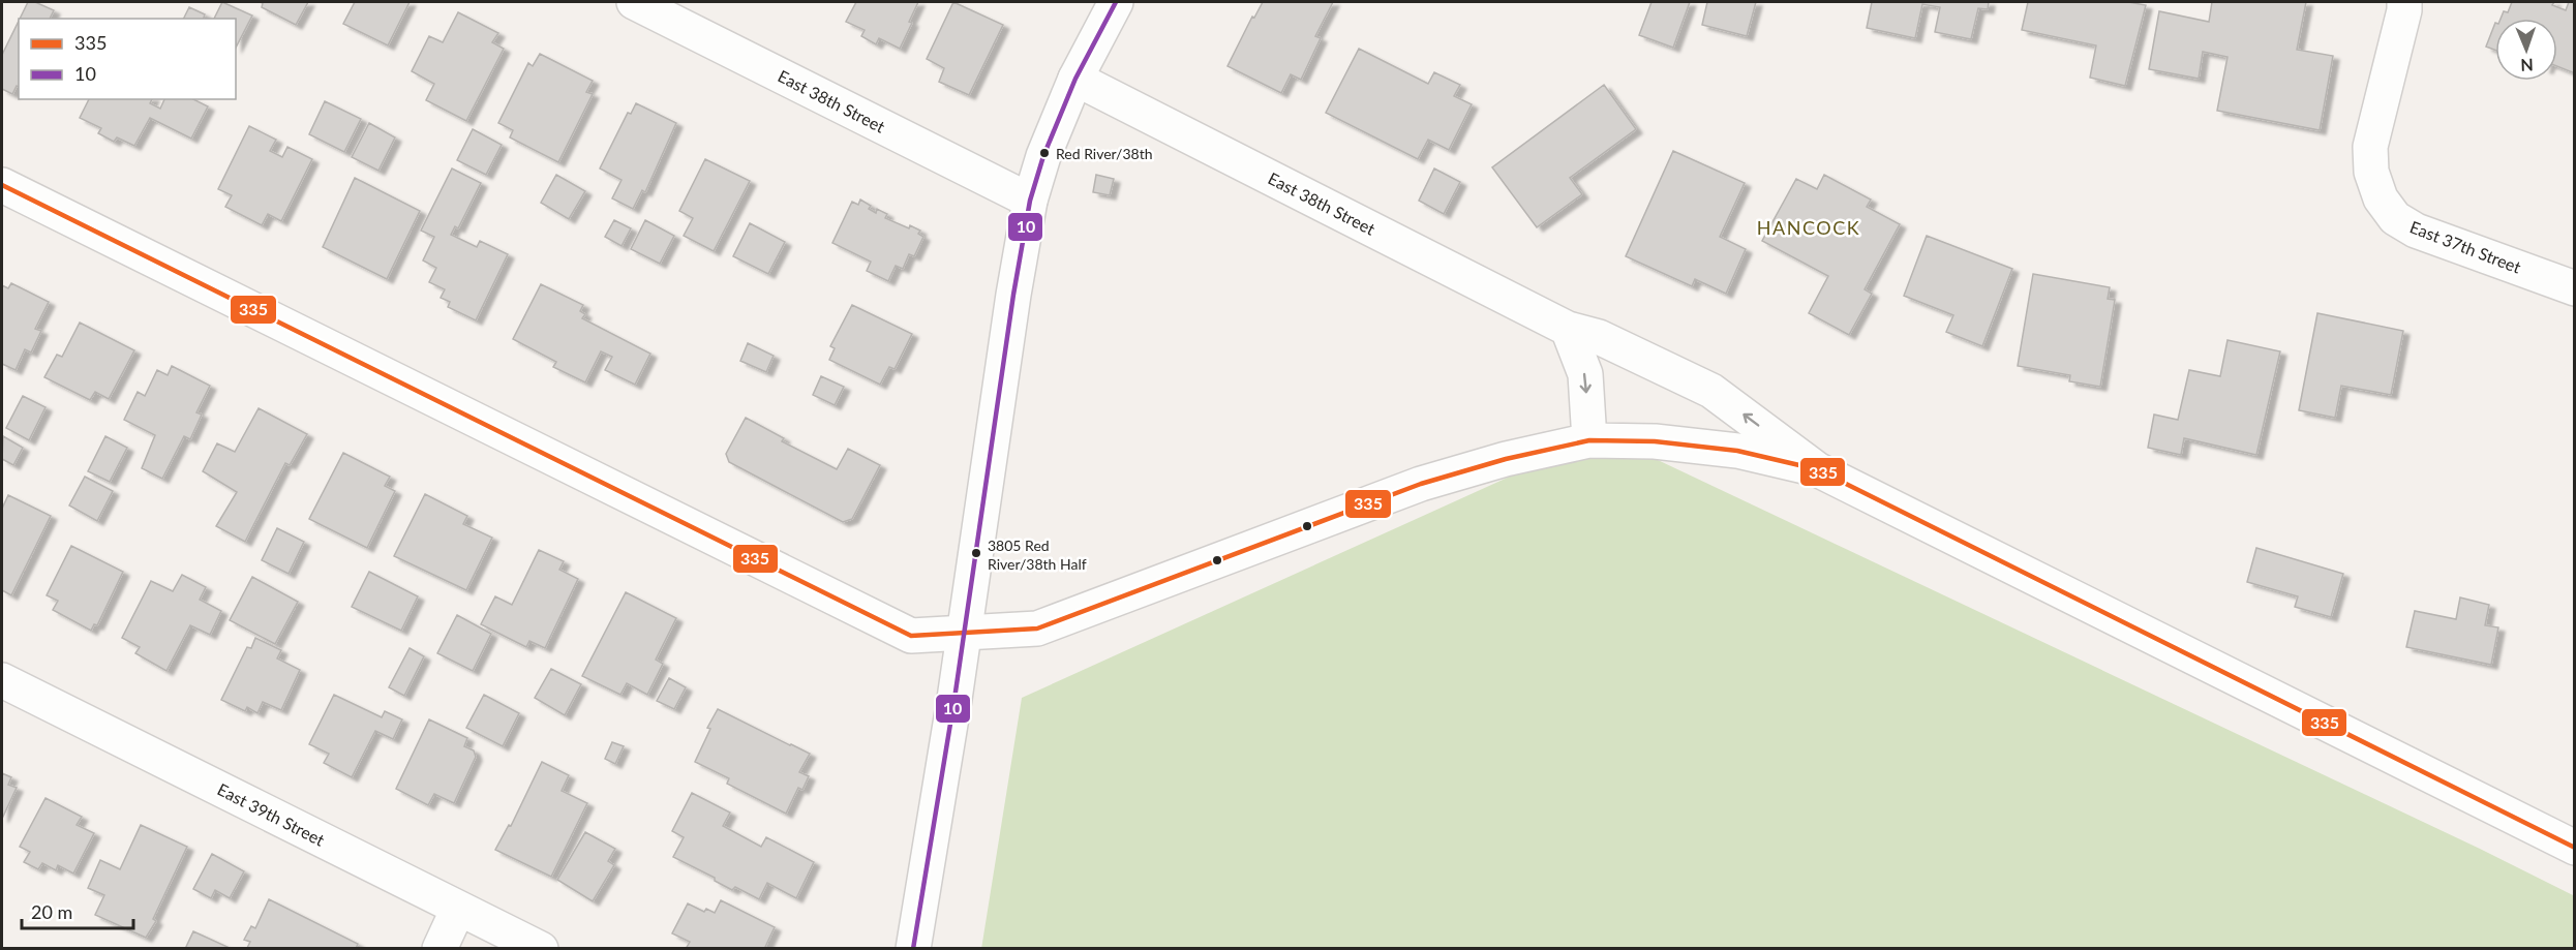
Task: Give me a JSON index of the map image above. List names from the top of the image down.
{
  "streets": {
    "street": ["East 38th Street", "East 37th Street", "East 39th Street"]
  },
  "districts": ["HANCOCK"],
  "places": ["Red River/38th", "3805 Red River/38th Half"],
  "lines": ["transit line 10", "transit line 335"],
  "legend": ["335", "10"],
  "scale_bar": "20 m",
  "north": "bottom"
}
